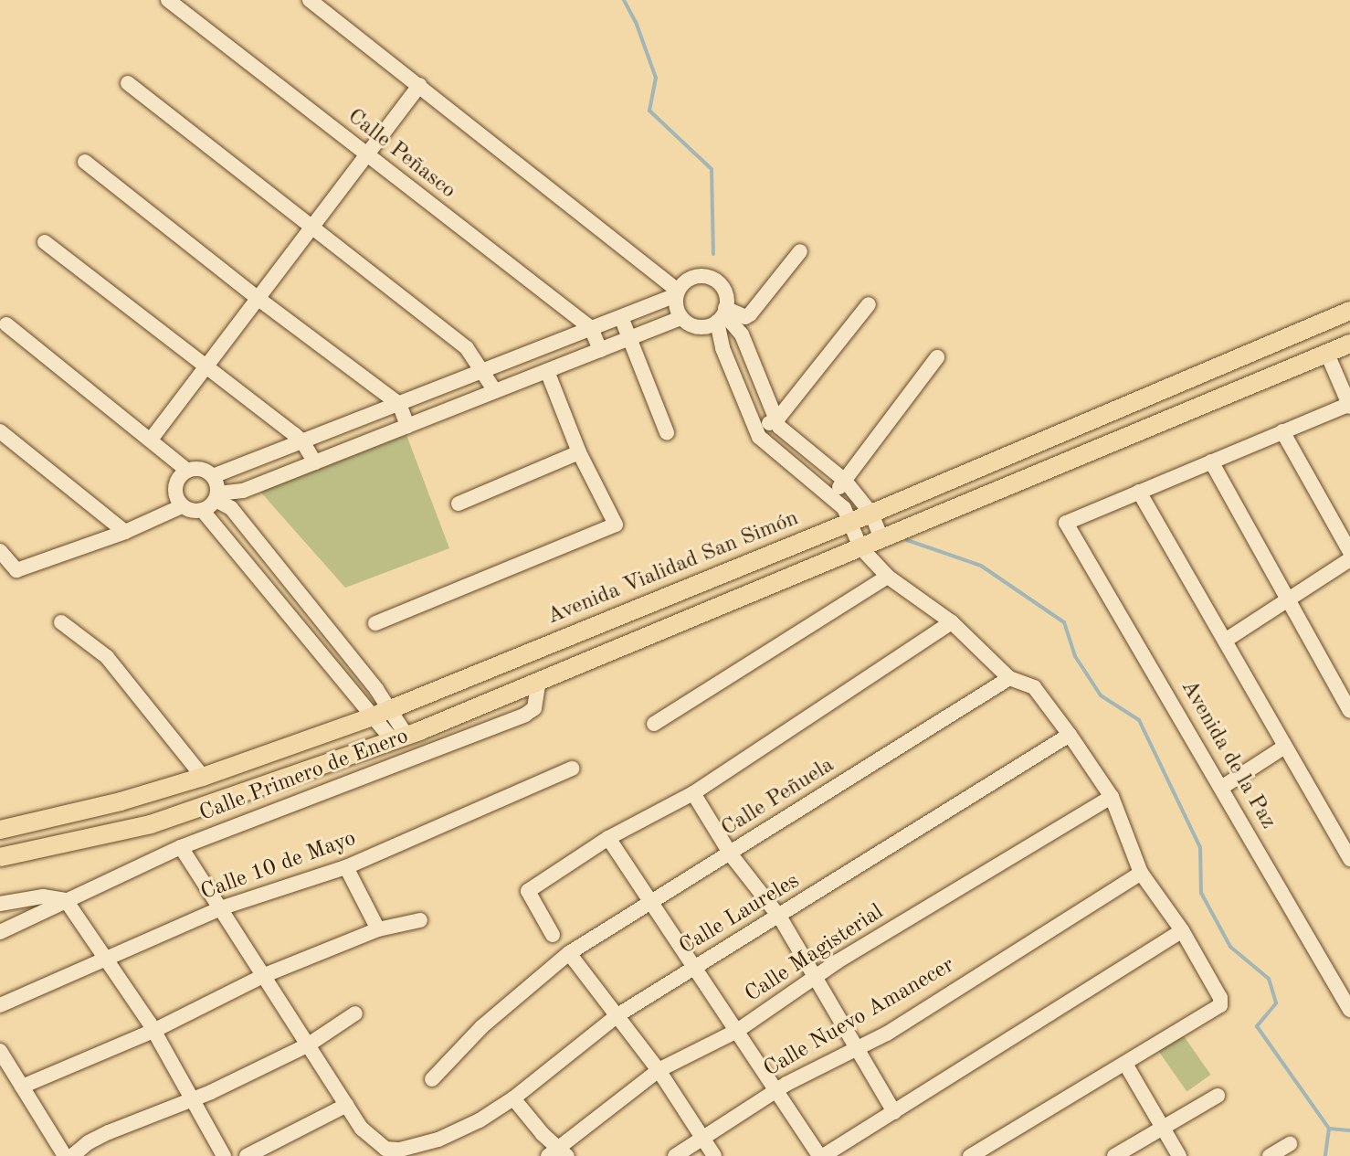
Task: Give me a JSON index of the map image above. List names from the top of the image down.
{
  "streets": {
    "main road": ["Avenida Vialidad San Simón"],
    "street": [
      "Calle Peñasco",
      "Avenida de la Paz",
      "Calle Primero de Enero",
      "Calle Peñuela",
      "Calle 10 de Mayo",
      "Calle Laureles",
      "Calle Magisterial",
      "Calle Nuevo Amanecer"
    ]
  }
}
